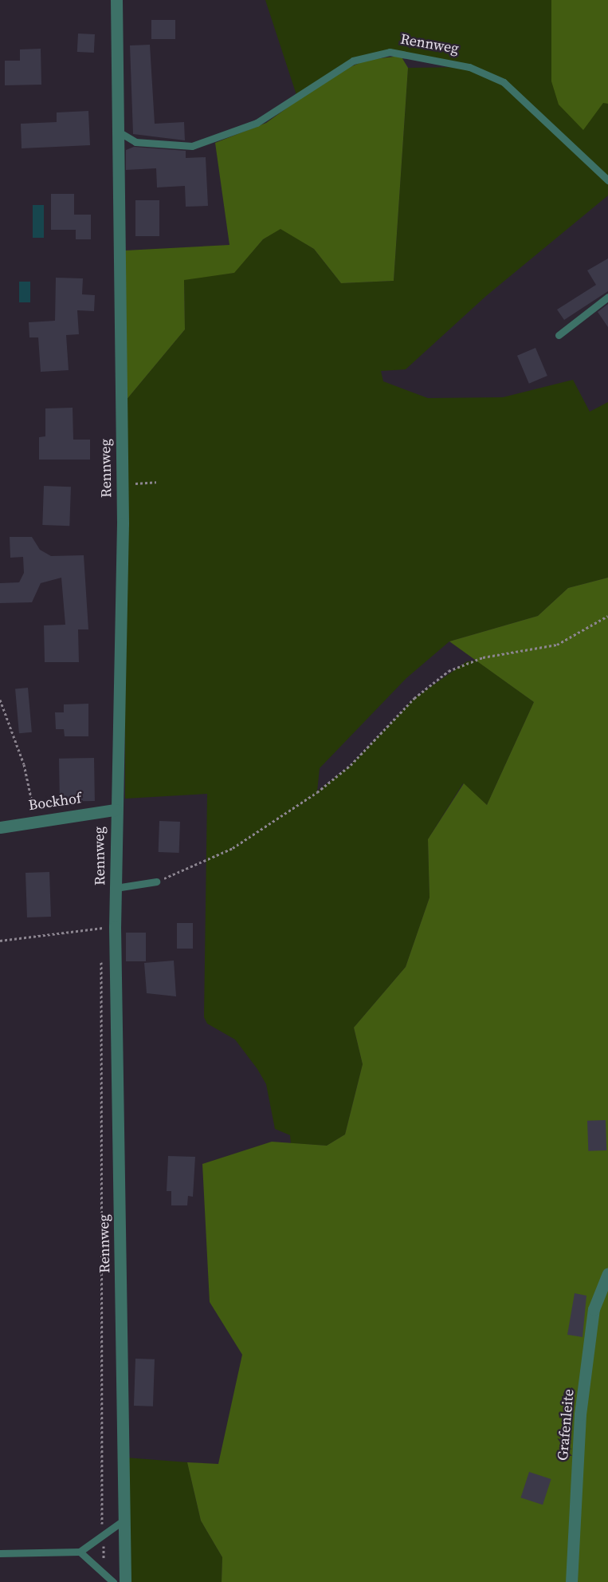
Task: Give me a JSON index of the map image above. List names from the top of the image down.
{
  "streets": {
    "street": ["Rennweg", "Bockhof", "Grafenleite"]
  },
  "crossings": [
    ["Rennweg", "Bockhof"]
  ]
}
